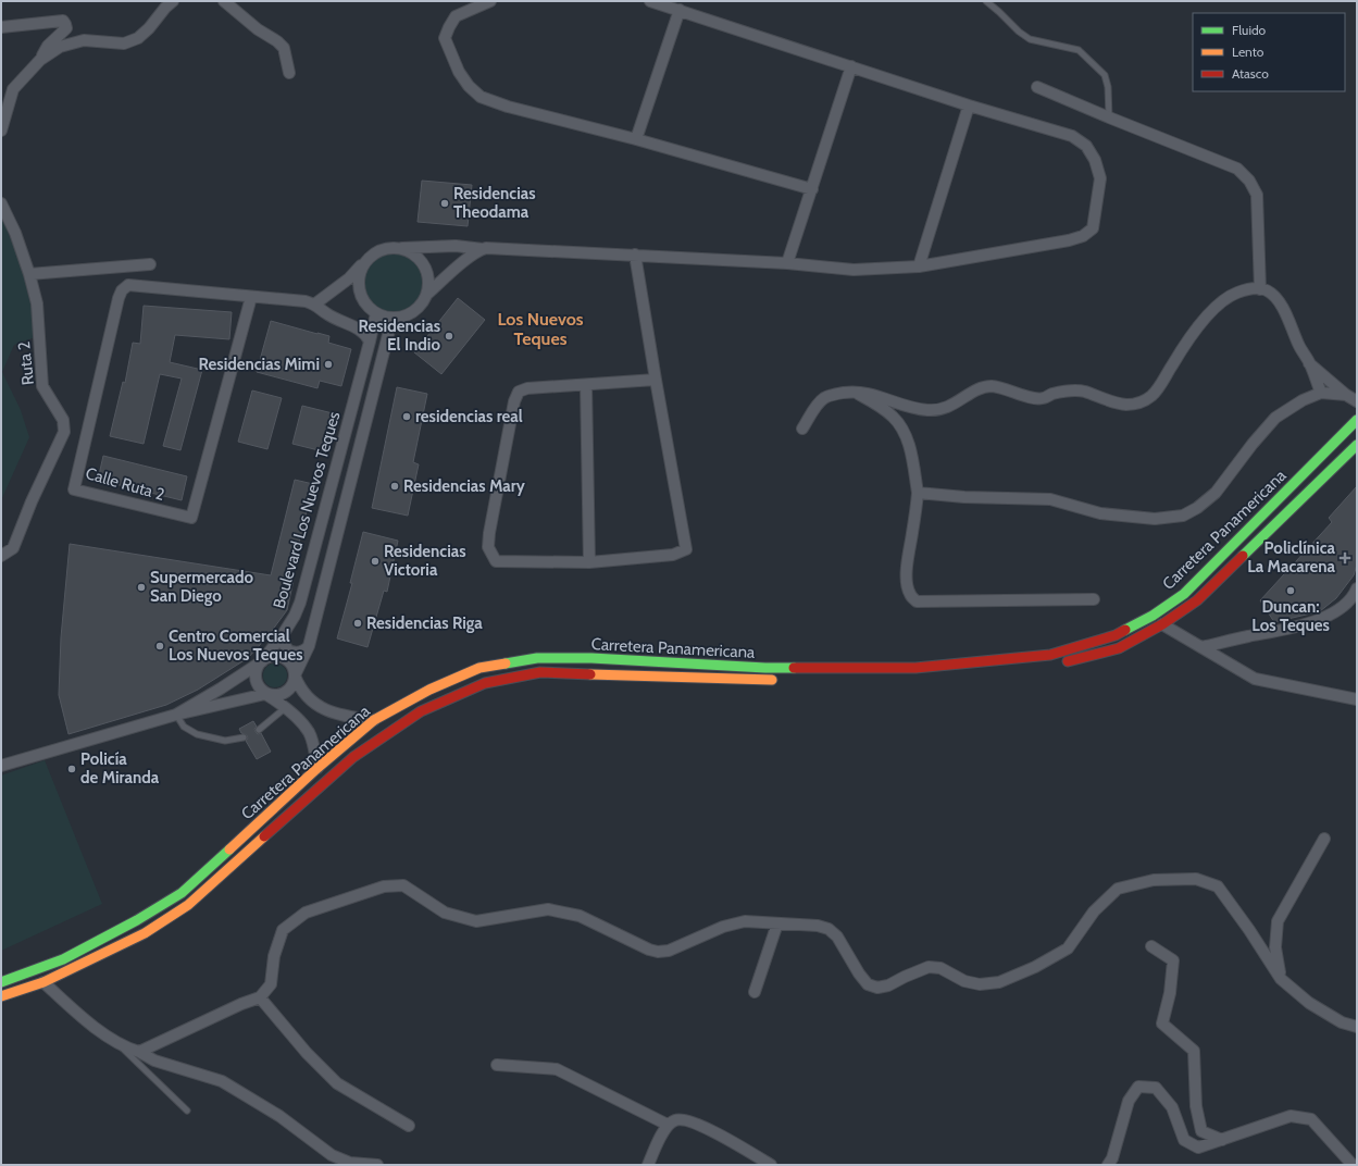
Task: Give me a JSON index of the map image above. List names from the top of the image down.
{
  "streets": {
    "main road": ["Carretera Panamericana"],
    "street": ["Ruta 2", "Calle Ruta 2", "Boulevard Los Nuevos Teques"]
  },
  "districts": ["Los Nuevos Teques"],
  "places": {
    "other": [
      "Residencias Theodama",
      "Residencias El Indio",
      "Residencias Mimi",
      "residencias real",
      "Residencias Mary",
      "Residencias Victoria",
      "Supermercado San Diego",
      "Duncan: Los Teques",
      "Residencias Riga",
      "Centro Comercial Los Nuevos Teques",
      "Policía de Miranda"
    ],
    "health": ["Policlínica La Macarena"]
  },
  "legend": ["Fluido", "Lento", "Atasco"]
}
